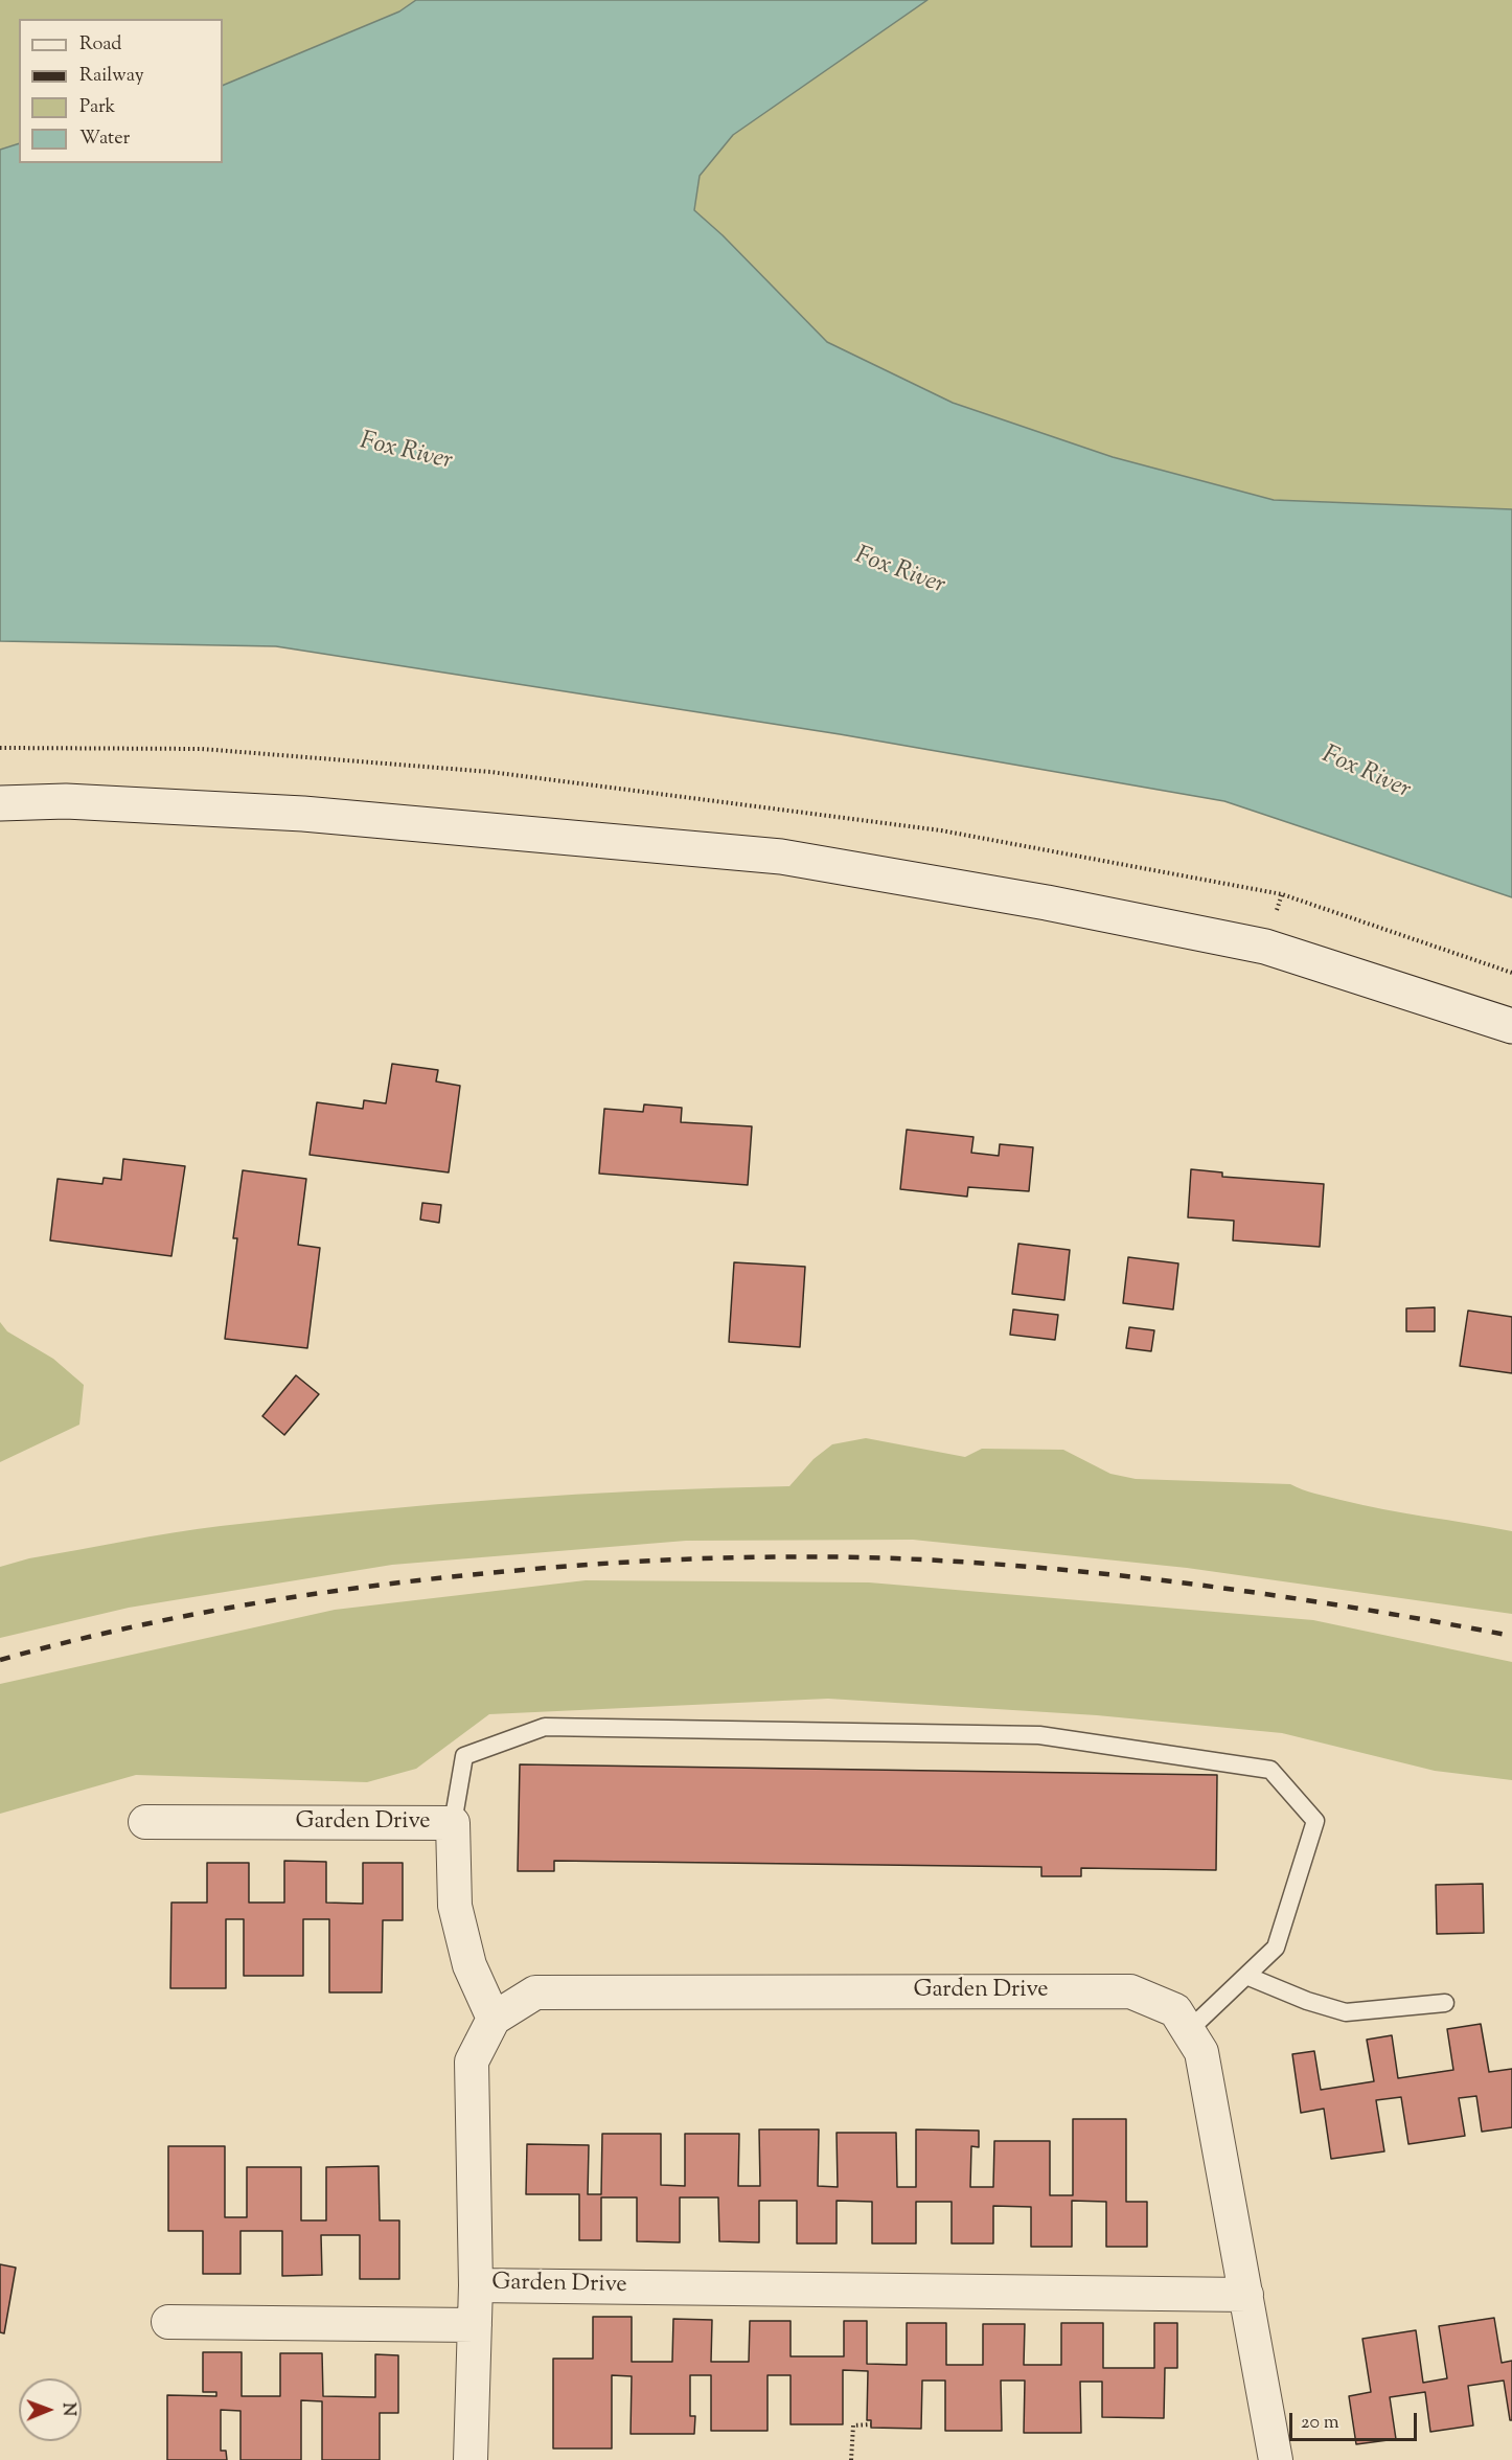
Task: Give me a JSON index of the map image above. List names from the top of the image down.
{
  "streets": {
    "street": ["Garden Drive"]
  },
  "water": ["Fox River"],
  "legend": [
    "Road",
    "Railway",
    "Park",
    "Water"
  ],
  "scale_bar": "20 m",
  "north": "right"
}
